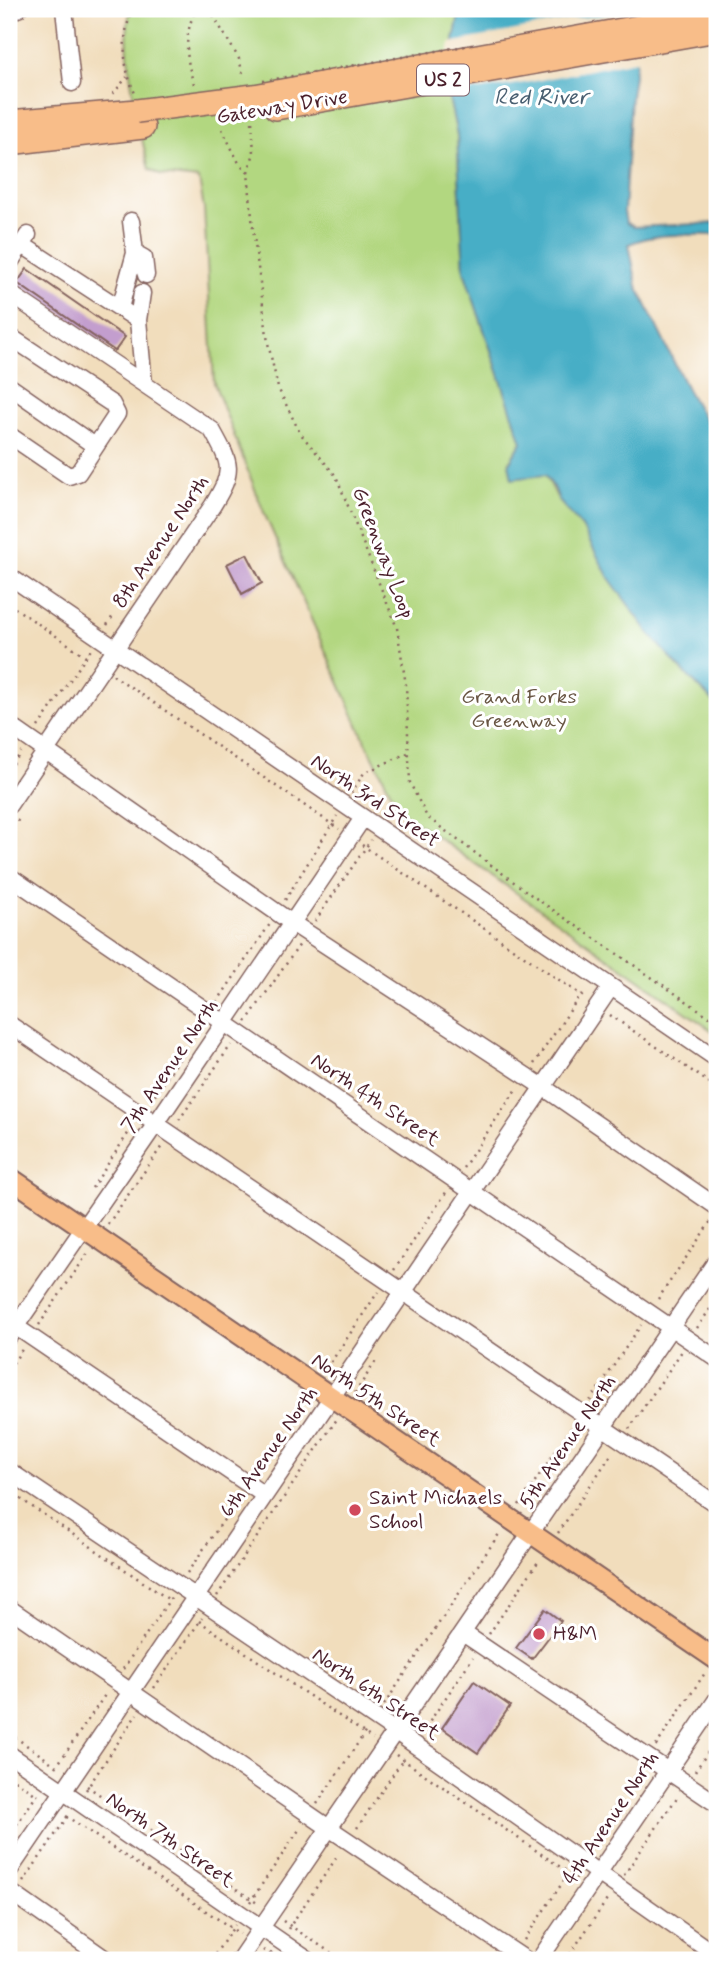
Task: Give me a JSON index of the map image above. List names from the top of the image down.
{
  "streets": {
    "highway": ["US 2", "Gateway Drive"],
    "main road": ["North 5th Street"],
    "street": [
      "8th Avenue North",
      "North 3rd Street",
      "7th Avenue North",
      "North 4th Street",
      "5th Avenue North",
      "6th Avenue North",
      "North 6th Street",
      "4th Avenue North",
      "North 7th Street"
    ],
    "path": ["Greenway Loop"]
  },
  "crossings": [
    ["US 2", "Gateway Drive"],
    ["Gateway Drive", "Greenway Loop"],
    ["8th Avenue North", "North 3rd Street"],
    ["North 3rd Street", "7th Avenue North"],
    ["North 3rd Street", "6th Avenue North"],
    ["7th Avenue North", "North 4th Street"],
    ["7th Avenue North", "North 5th Street"],
    ["North 4th Street", "5th Avenue North"],
    ["North 4th Street", "6th Avenue North"],
    ["North 5th Street", "5th Avenue North"],
    ["North 5th Street", "6th Avenue North"],
    ["5th Avenue North", "North 6th Street"],
    ["5th Avenue North", "North 7th Street"],
    ["6th Avenue North", "North 6th Street"],
    ["6th Avenue North", "North 7th Street"],
    ["North 6th Street", "4th Avenue North"]
  ],
  "water": ["Red River"],
  "parks": ["Grand Forks Greenway"],
  "places": ["Saint Michaels School", "H&M"]
}
